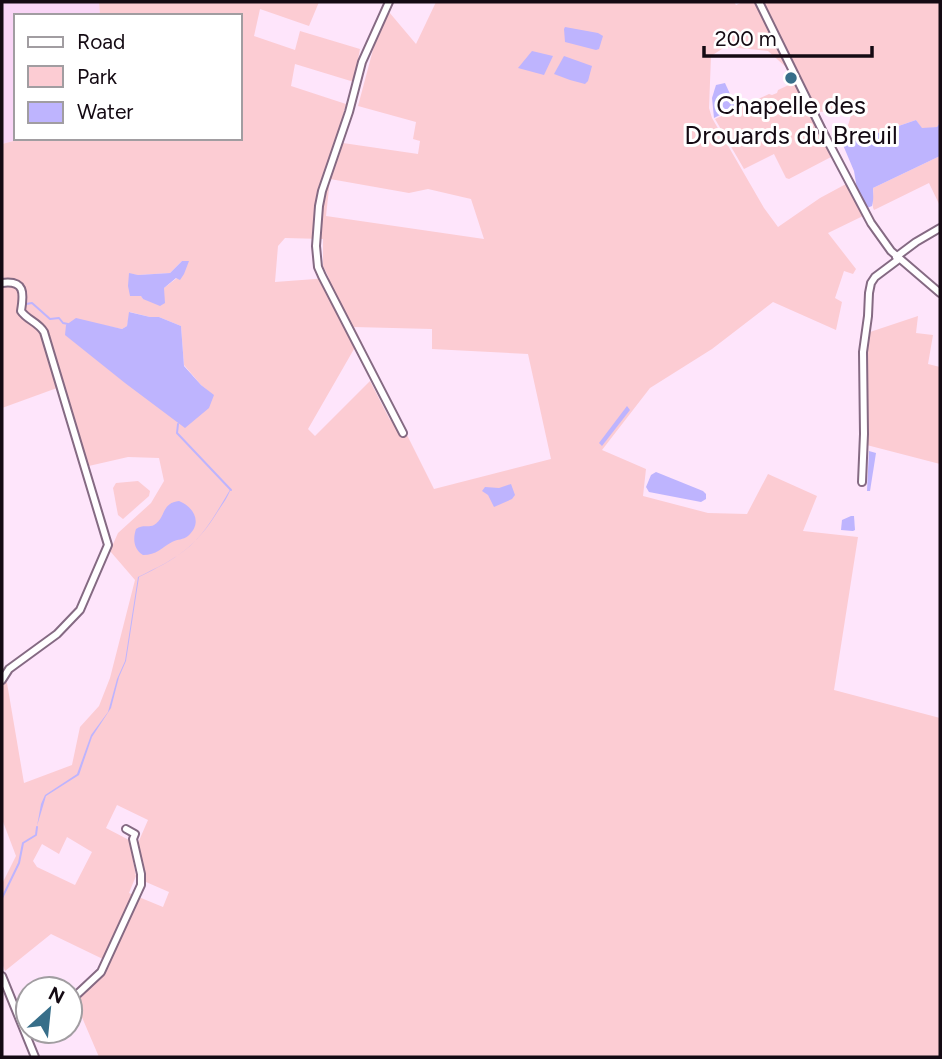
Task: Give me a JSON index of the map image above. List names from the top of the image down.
{
  "places": ["Chapelle des Drouards du Breuil"],
  "legend": ["Road", "Park", "Water"],
  "scale_bar": "200 m",
  "north": "top right"
}
